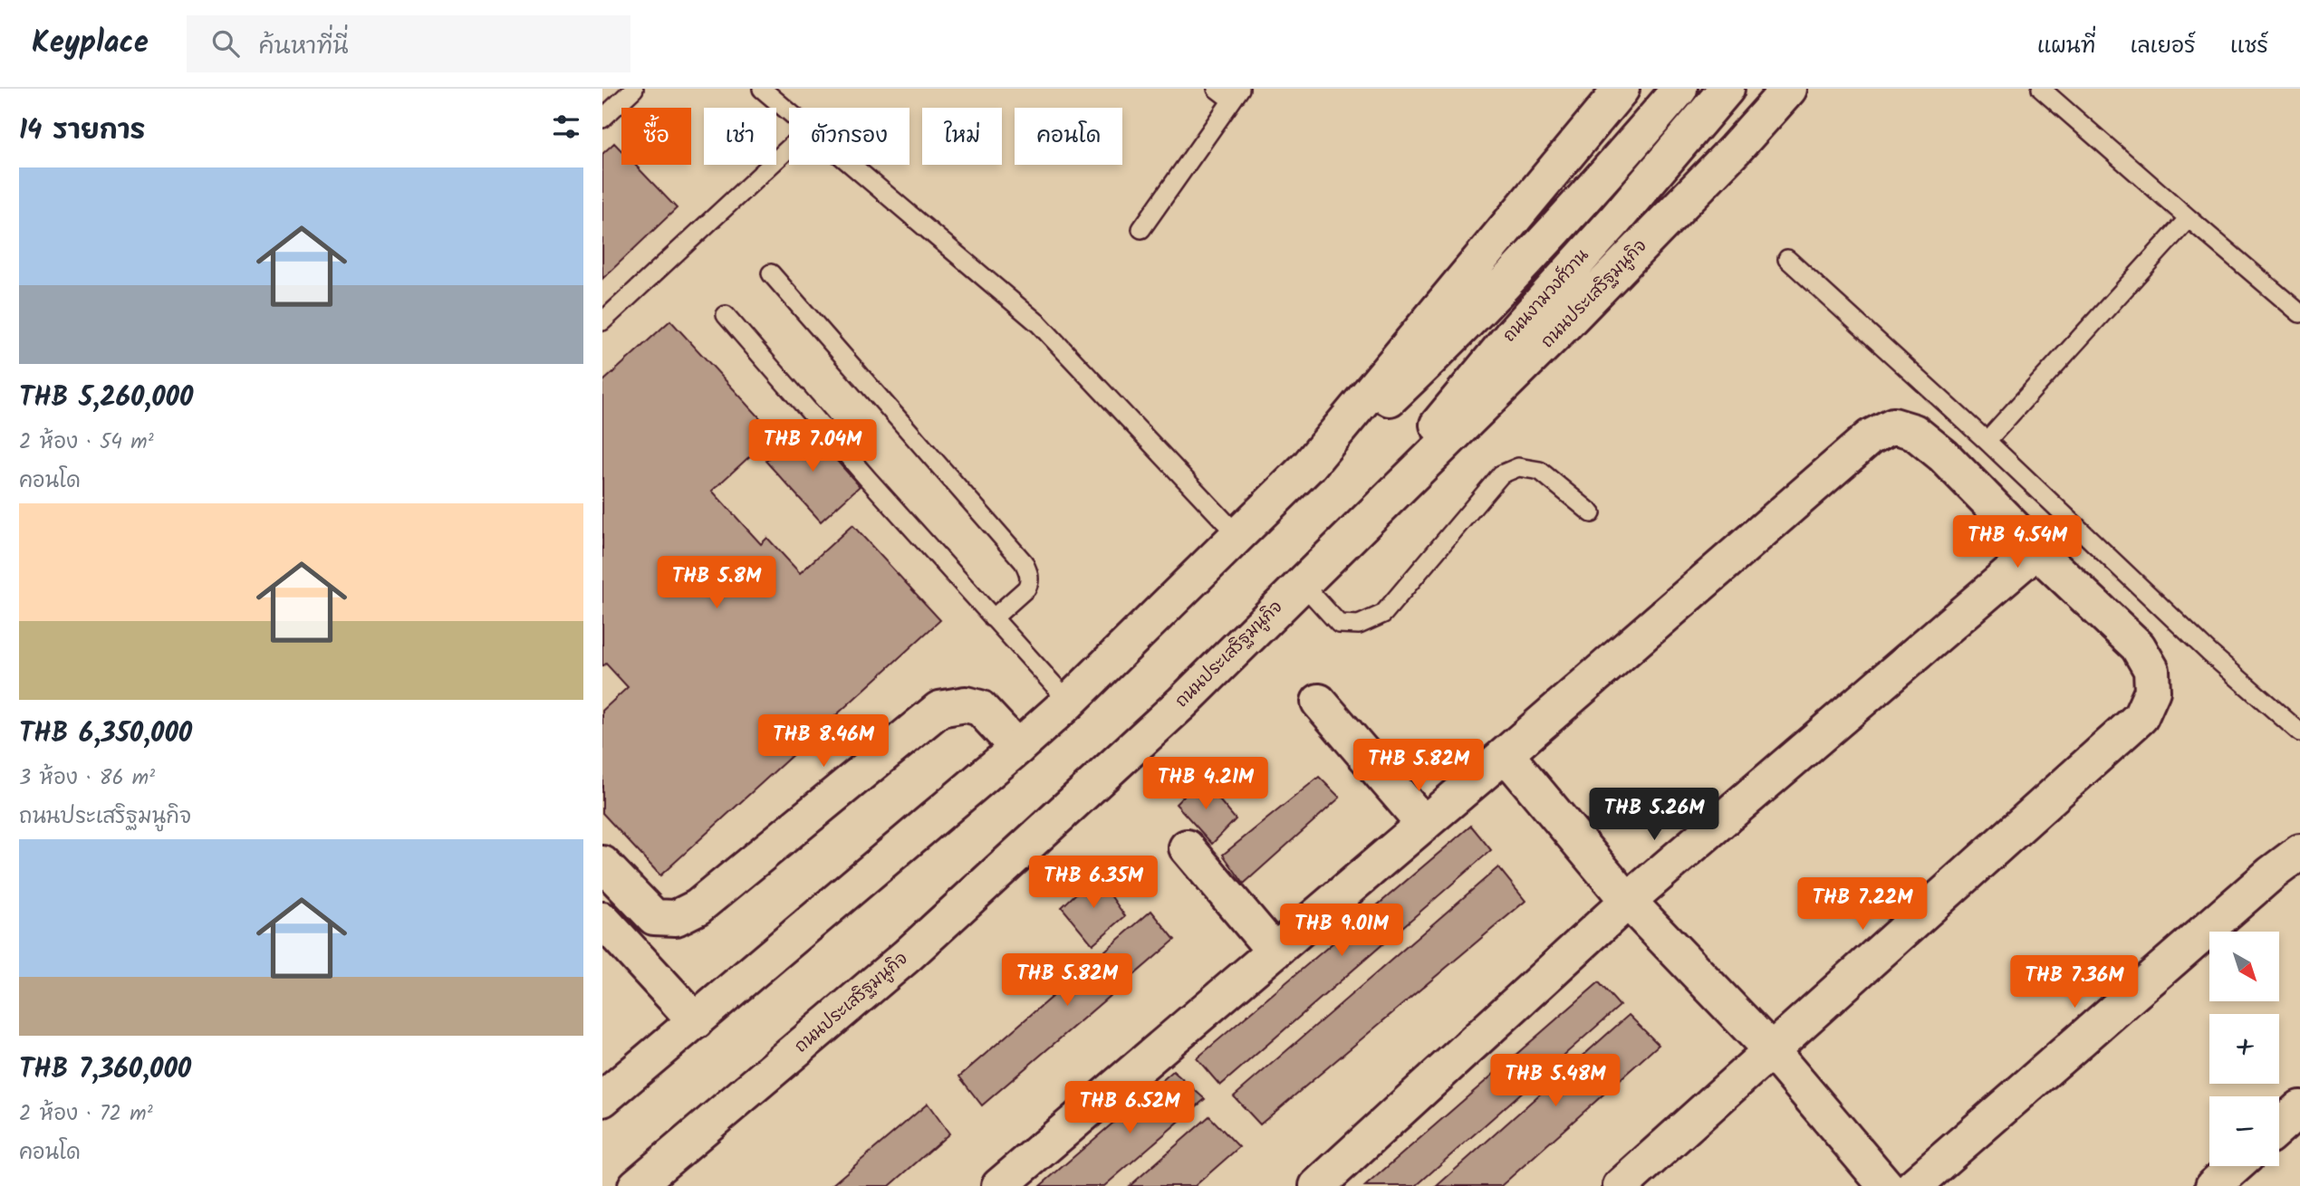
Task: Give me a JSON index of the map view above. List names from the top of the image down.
{
  "streets": {
    "street": ["ถนนประเสริฐมนูกิจ", "ถนนงามวงศ์วาน"]
  },
  "crossings": [
    ["ถนนประเสริฐมนูกิจ", "ถนนงามวงศ์วาน"]
  ],
  "north": "bottom right",
  "page": {
    "header": "Keyplace",
    "search": "ค้นหาที่นี่",
    "nav": ["แผนที่", "เลเยอร์", "แชร์"],
    "heading": "14 รายการ",
    "chip": [
      "ซื้อ",
      "เช่า",
      "ตัวกรอง",
      "ใหม่",
      "คอนโด"
    ],
    "list": [
      {
        "name": "THB 5,260,000",
        "note": "2 ห้อง · 54 m² · คอนโด"
      },
      {
        "name": "THB 6,350,000",
        "note": "3 ห้อง · 86 m² · ถนนประเสริฐมนูกิจ"
      },
      {
        "name": "THB 7,360,000",
        "note": "2 ห้อง · 72 m² · คอนโด"
      }
    ],
    "price": [
      "THB 7.04M",
      "THB 4.54M",
      "THB 5.8M",
      "THB 8.46M",
      "THB 5.82M",
      "THB 4.21M",
      "THB 5.26M",
      "THB 6.35M",
      "THB 7.22M",
      "THB 9.01M",
      "THB 5.82M",
      "THB 7.36M",
      "THB 5.48M",
      "THB 6.52M"
    ],
    "map_buttons": ["+", "−"]
  }
}
